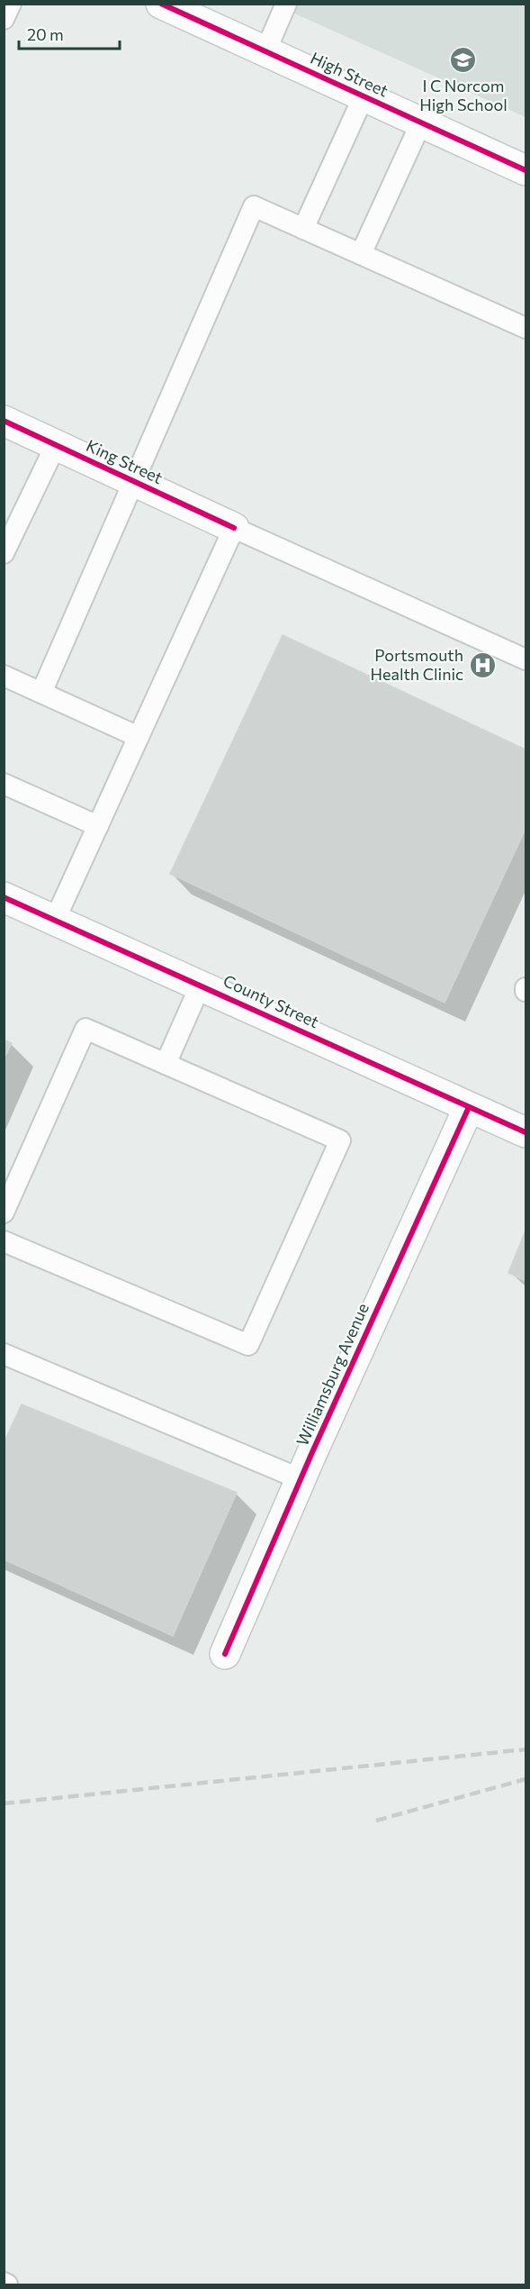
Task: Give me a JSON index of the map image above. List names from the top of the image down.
{
  "streets": {
    "street": [
      "High Street",
      "King Street",
      "County Street",
      "Williamsburg Avenue"
    ]
  },
  "crossings": [
    ["County Street", "Williamsburg Avenue"]
  ],
  "places": {
    "school or university": ["I C Norcom High School"],
    "hospital": ["Portsmouth Health Clinic"]
  },
  "scale_bar": "20 m"
}
